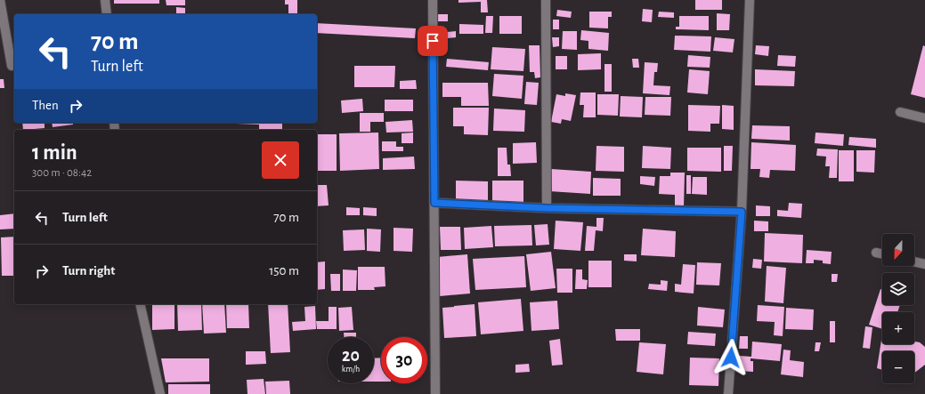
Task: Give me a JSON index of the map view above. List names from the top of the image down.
{
  "north": "bottom",
  "page": {
    "turn": ["70 m", "Turn left"],
    "then": "Then",
    "heading": ["1 min", "300 m · 08:42"],
    "list": [
      {
        "name": "Turn left",
        "value": "70 m"
      },
      {
        "name": "Turn right",
        "value": "150 m"
      }
    ],
    "map_buttons": ["+", "−"],
    "speed": "20 km/h",
    "limit": "30"
  }
}
